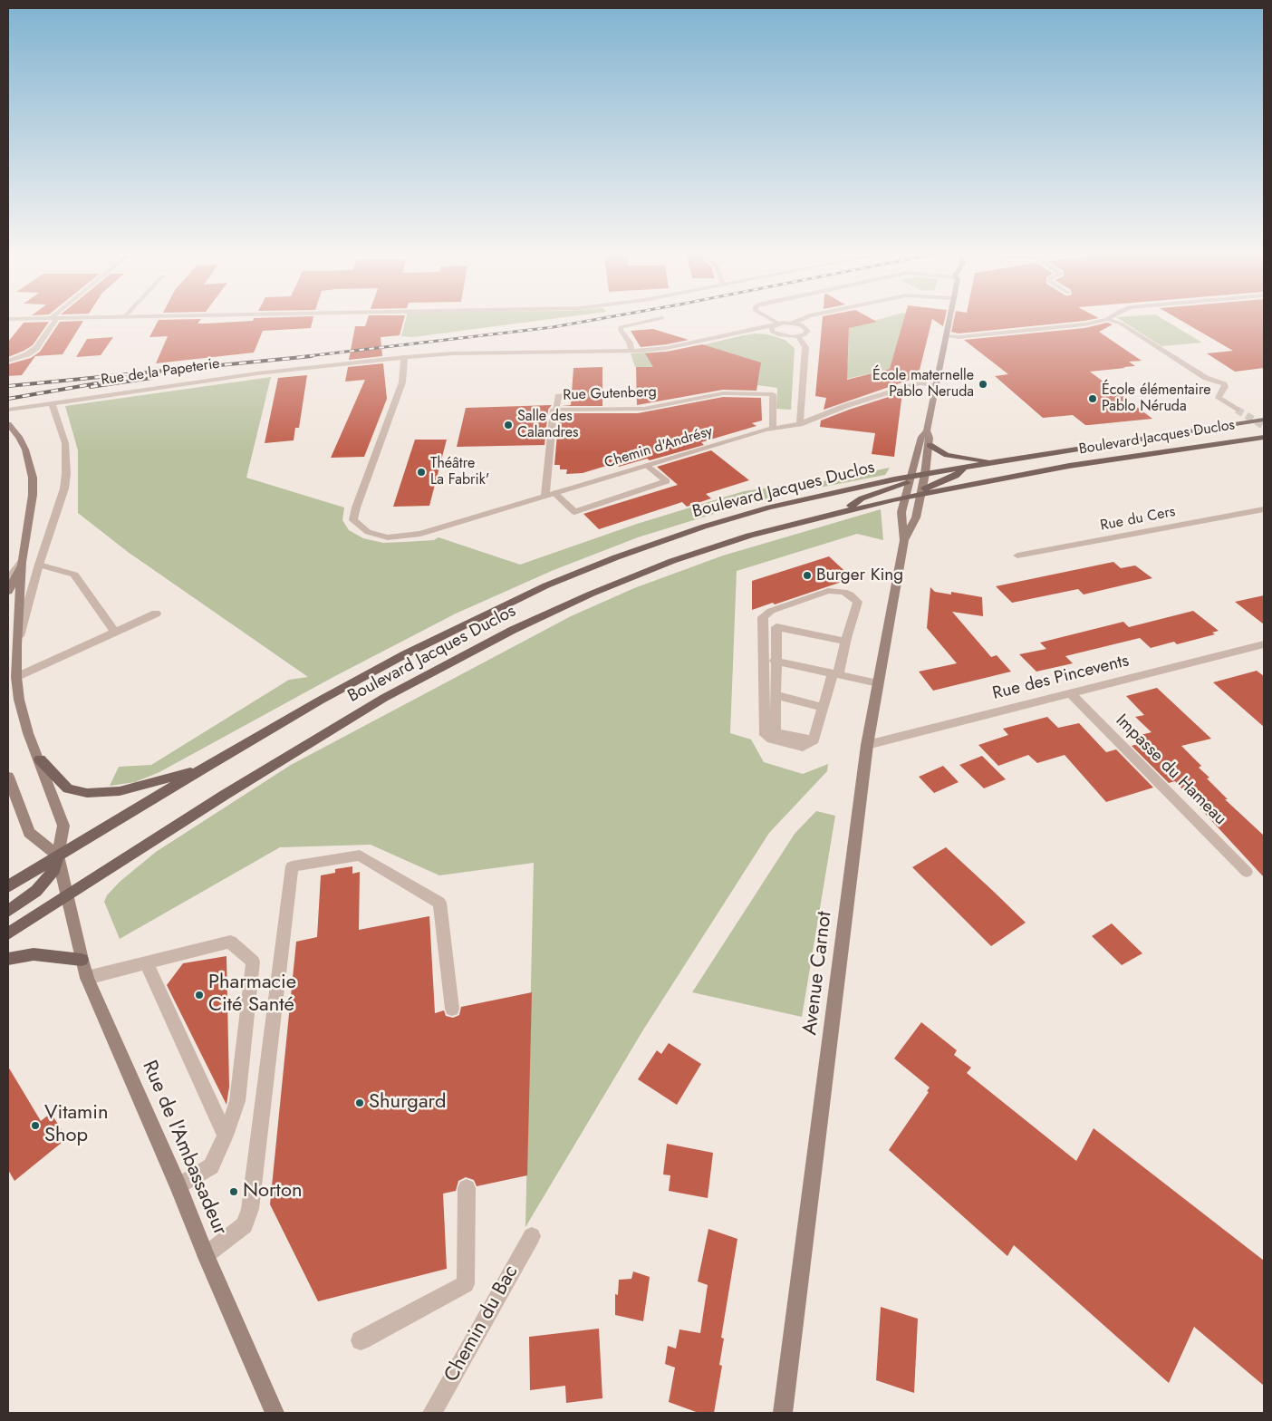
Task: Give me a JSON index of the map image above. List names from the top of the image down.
{
  "streets": {
    "main road": ["Boulevard Jacques Duclos", "Avenue Carnot", "Rue de l'Ambassadeur"],
    "street": [
      "Rue de la Papeterie",
      "Rue Gutenberg",
      "Chemin d'Andrésy",
      "Rue du Cers",
      "Rue des Pincevents",
      "Impasse du Hameau",
      "Chemin du Bac"
    ]
  },
  "crossings": [
    ["Rue de la Papeterie", "Chemin d'Andrésy"],
    ["Rue Gutenberg", "Chemin d'Andrésy"],
    ["Boulevard Jacques Duclos", "Avenue Carnot"],
    ["Boulevard Jacques Duclos", "Rue de l'Ambassadeur"],
    ["Rue des Pincevents", "Impasse du Hameau"],
    ["Rue des Pincevents", "Avenue Carnot"]
  ],
  "places": [
    "École maternelle Pablo Neruda",
    "École élémentaire Pablo Néruda",
    "Salle des Calandres",
    "Théâtre La Fabrik'",
    "Burger King",
    "Pharmacie Cité Santé",
    "Shurgard",
    "Vitamin Shop",
    "Norton"
  ]
}
